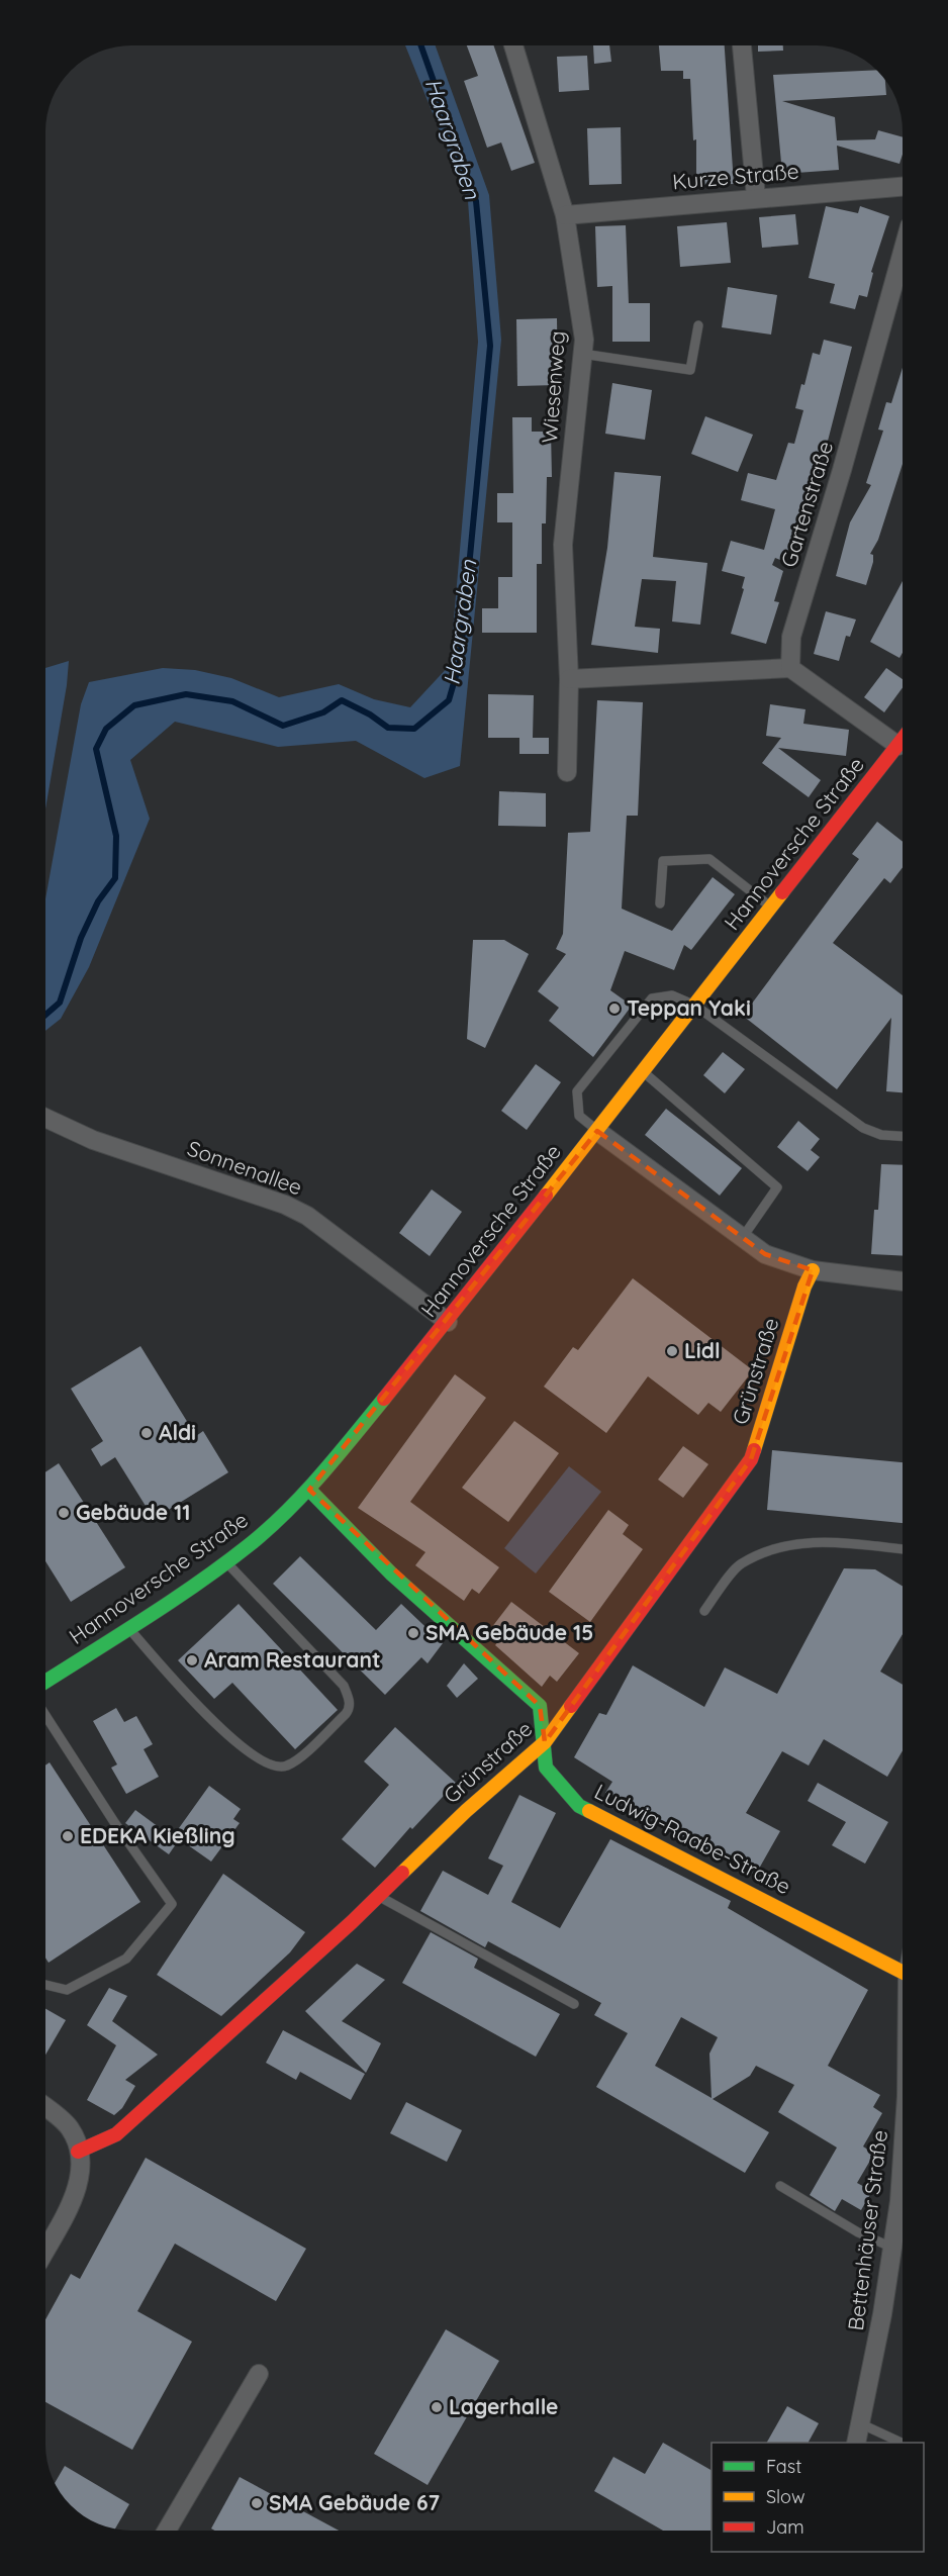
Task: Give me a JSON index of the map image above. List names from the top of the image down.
{
  "streets": {
    "street": [
      "Kurze Straße",
      "Wiesenweg",
      "Gartenstraße",
      "Hannoversche Straße",
      "Sonnenallee",
      "Grünstraße",
      "Ludwig-Raabe-Straße",
      "Bettenhäuser Straße"
    ]
  },
  "crossings": [
    ["Kurze Straße", "Wiesenweg"],
    ["Hannoversche Straße", "Sonnenallee"],
    ["Hannoversche Straße", "Ludwig-Raabe-Straße"],
    ["Grünstraße", "Ludwig-Raabe-Straße"]
  ],
  "water": ["Haargraben"],
  "places": [
    "Teppan Yaki",
    "Lidl",
    "Aldi",
    "Gebäude 11",
    "SMA Gebäude 15",
    "Aram Restaurant",
    "EDEKA Kießling",
    "Lagerhalle",
    "SMA Gebäude 67"
  ],
  "legend": ["Fast", "Slow", "Jam"]
}
